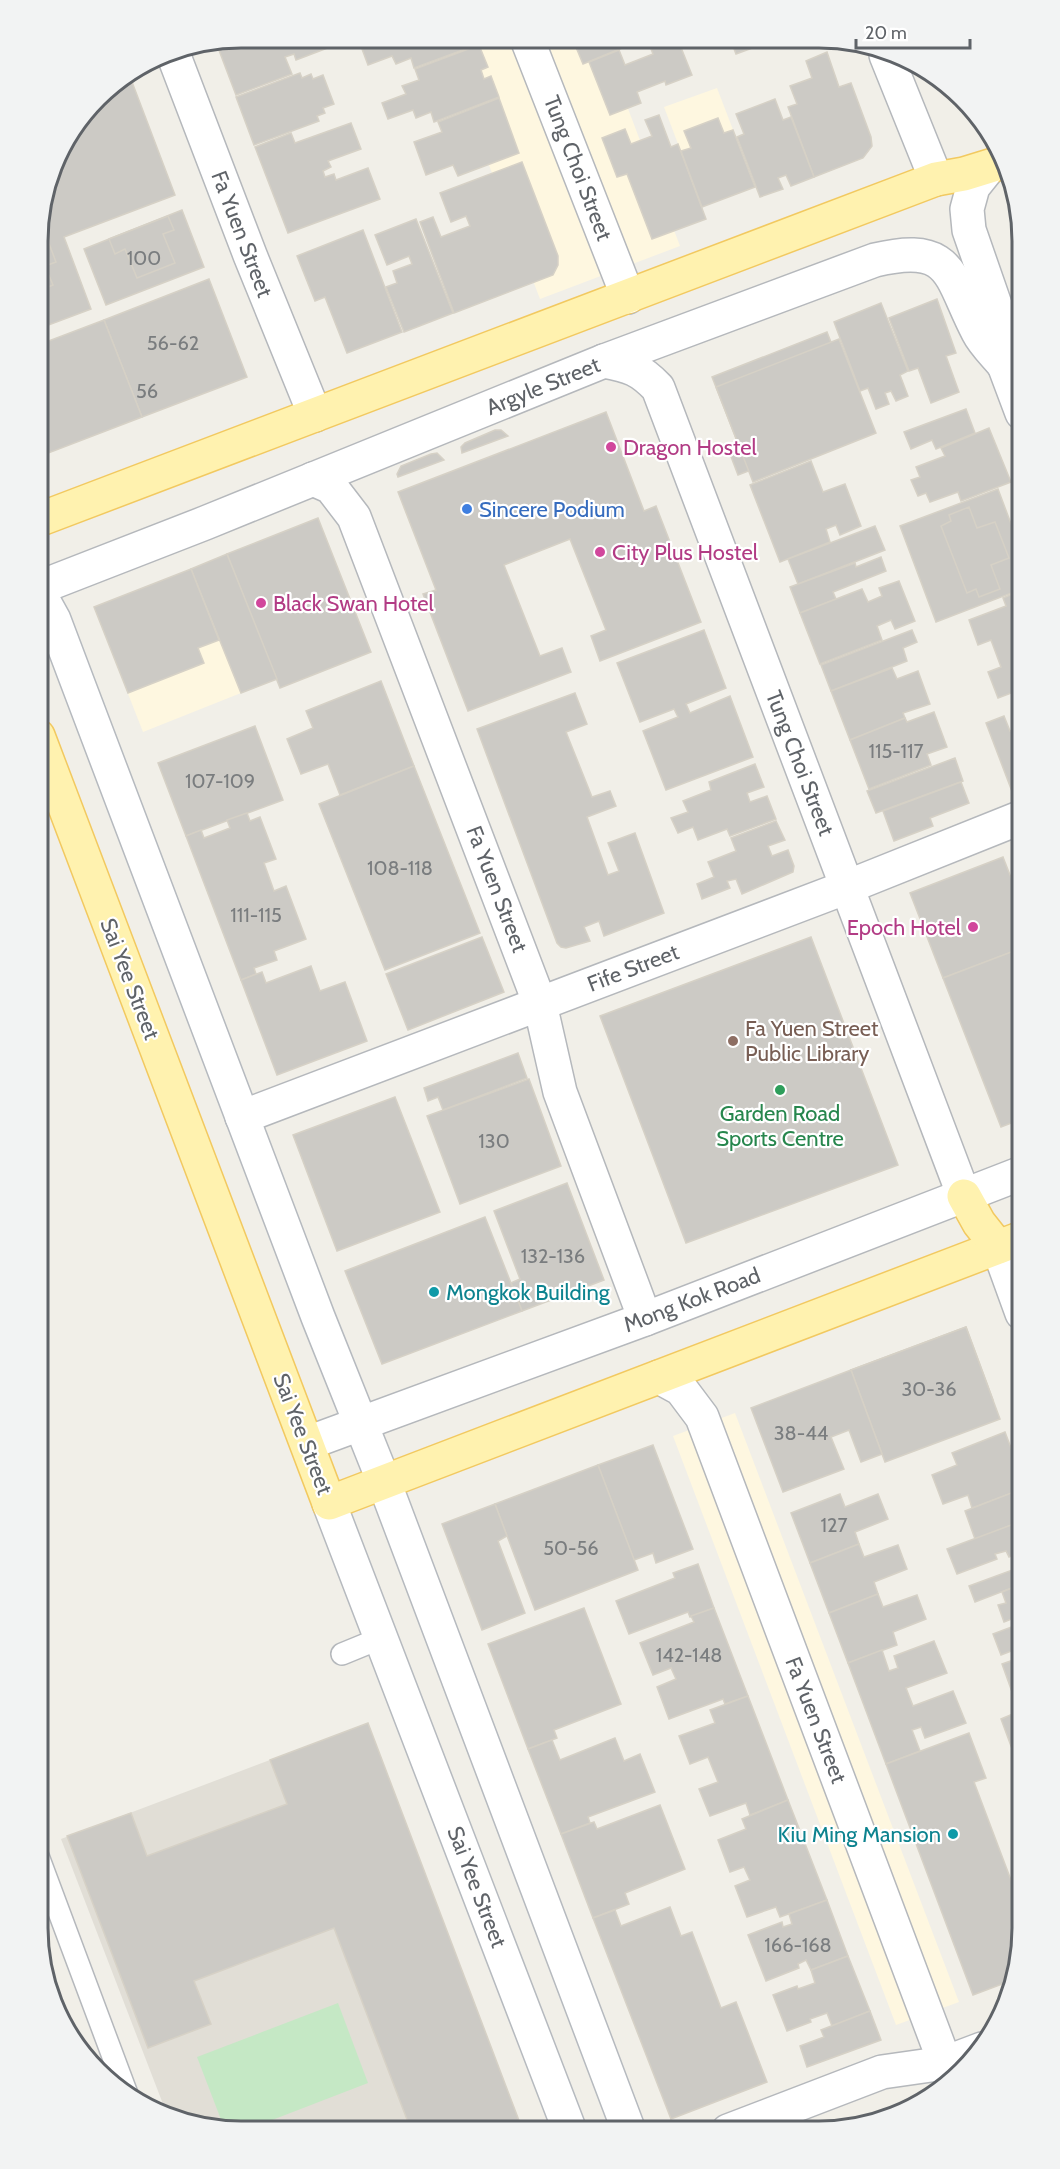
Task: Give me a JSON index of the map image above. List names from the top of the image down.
{
  "streets": {
    "main road": ["Sai Yee Street"],
    "street": [
      "Tung Choi Street",
      "Fa Yuen Street",
      "Argyle Street",
      "Fife Street",
      "Mong Kok Road"
    ]
  },
  "crossings": [
    ["Tung Choi Street", "Argyle Street"],
    ["Tung Choi Street", "Fife Street"],
    ["Tung Choi Street", "Mong Kok Road"],
    ["Fa Yuen Street", "Argyle Street"],
    ["Fa Yuen Street", "Fife Street"],
    ["Fa Yuen Street", "Mong Kok Road"],
    ["Sai Yee Street", "Mong Kok Road"]
  ],
  "places": [
    "Dragon Hostel",
    "Sincere Podium",
    "City Plus Hostel",
    "Black Swan Hotel",
    "Epoch Hotel",
    "Fa Yuen Street Public Library",
    "Garden Road Sports Centre",
    "Mongkok Building",
    "Kiu Ming Mansion"
  ],
  "house_numbers": [
    "100",
    "56-62",
    "56",
    "115-117",
    "107-109",
    "108-118",
    "111-115",
    "130",
    "132-136",
    "30-36",
    "38-44",
    "127",
    "50-56",
    "142-148",
    "166-168"
  ],
  "scale_bar": "20 m"
}
